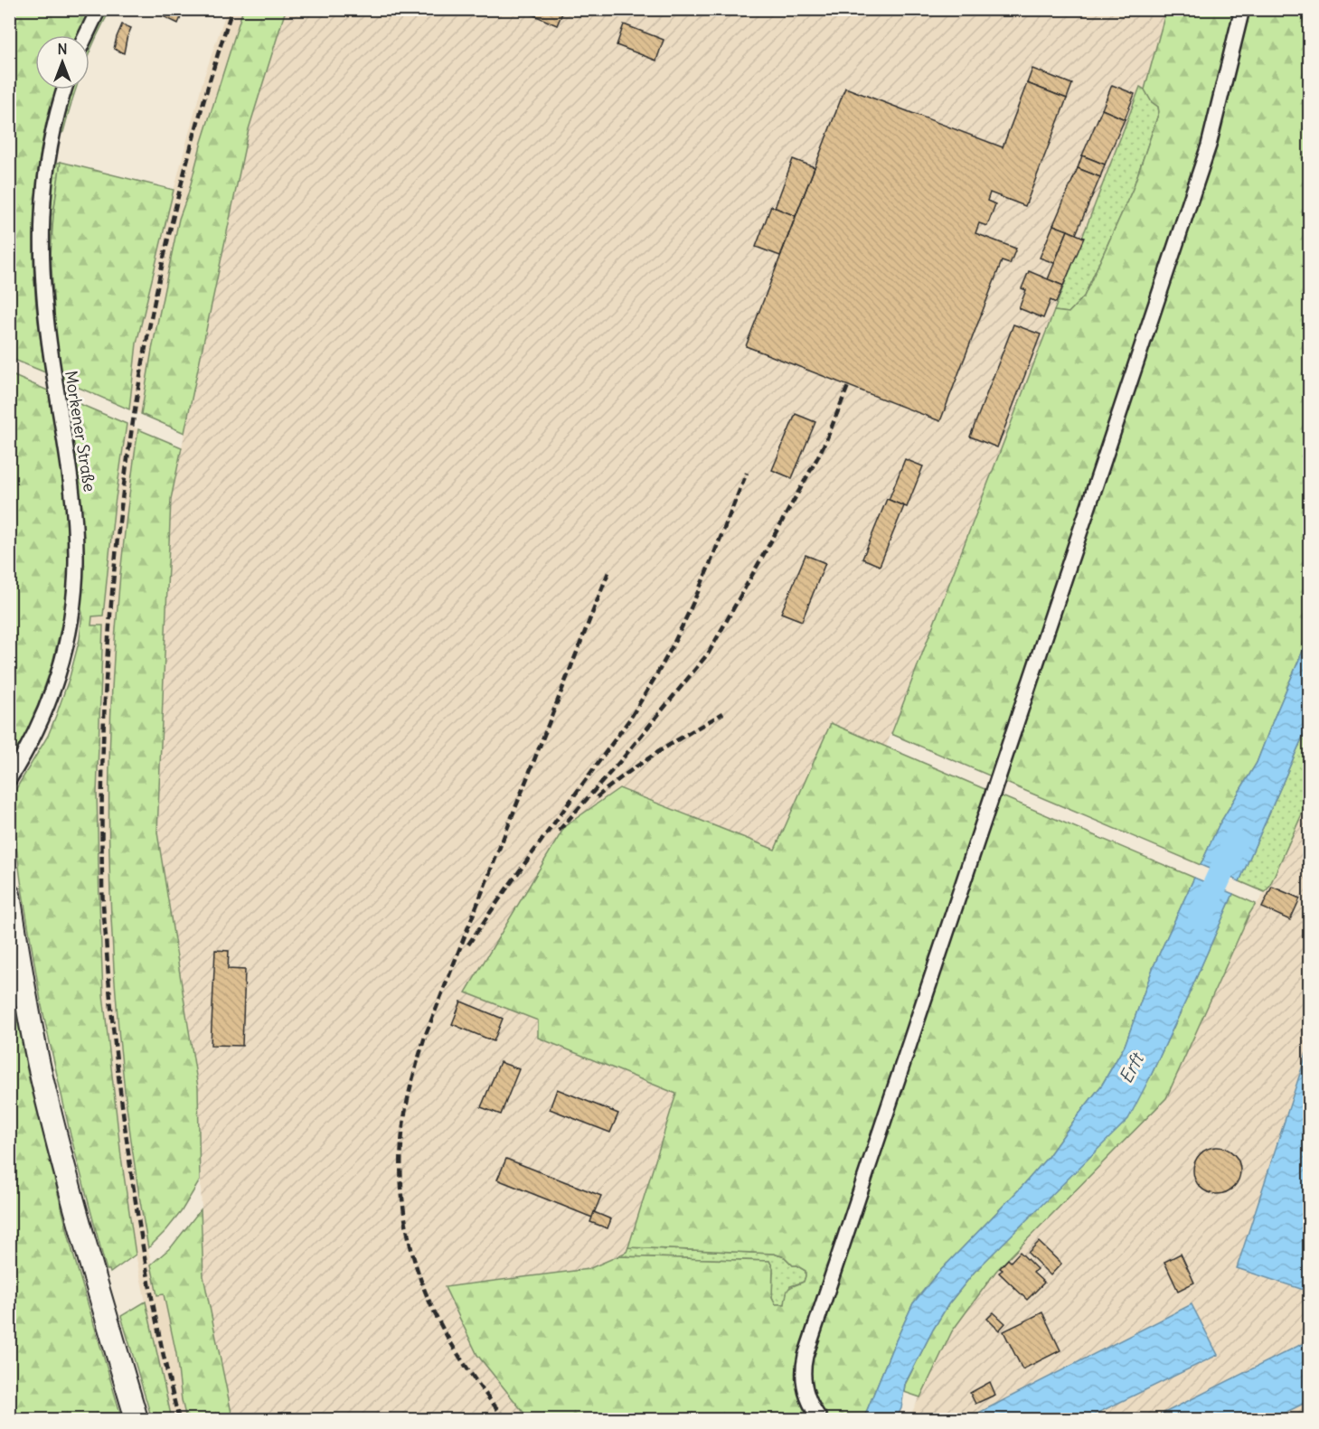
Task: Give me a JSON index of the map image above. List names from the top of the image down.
{
  "streets": {
    "street": ["Morkener Straße"]
  },
  "water": ["Erft"],
  "north": "top"
}
